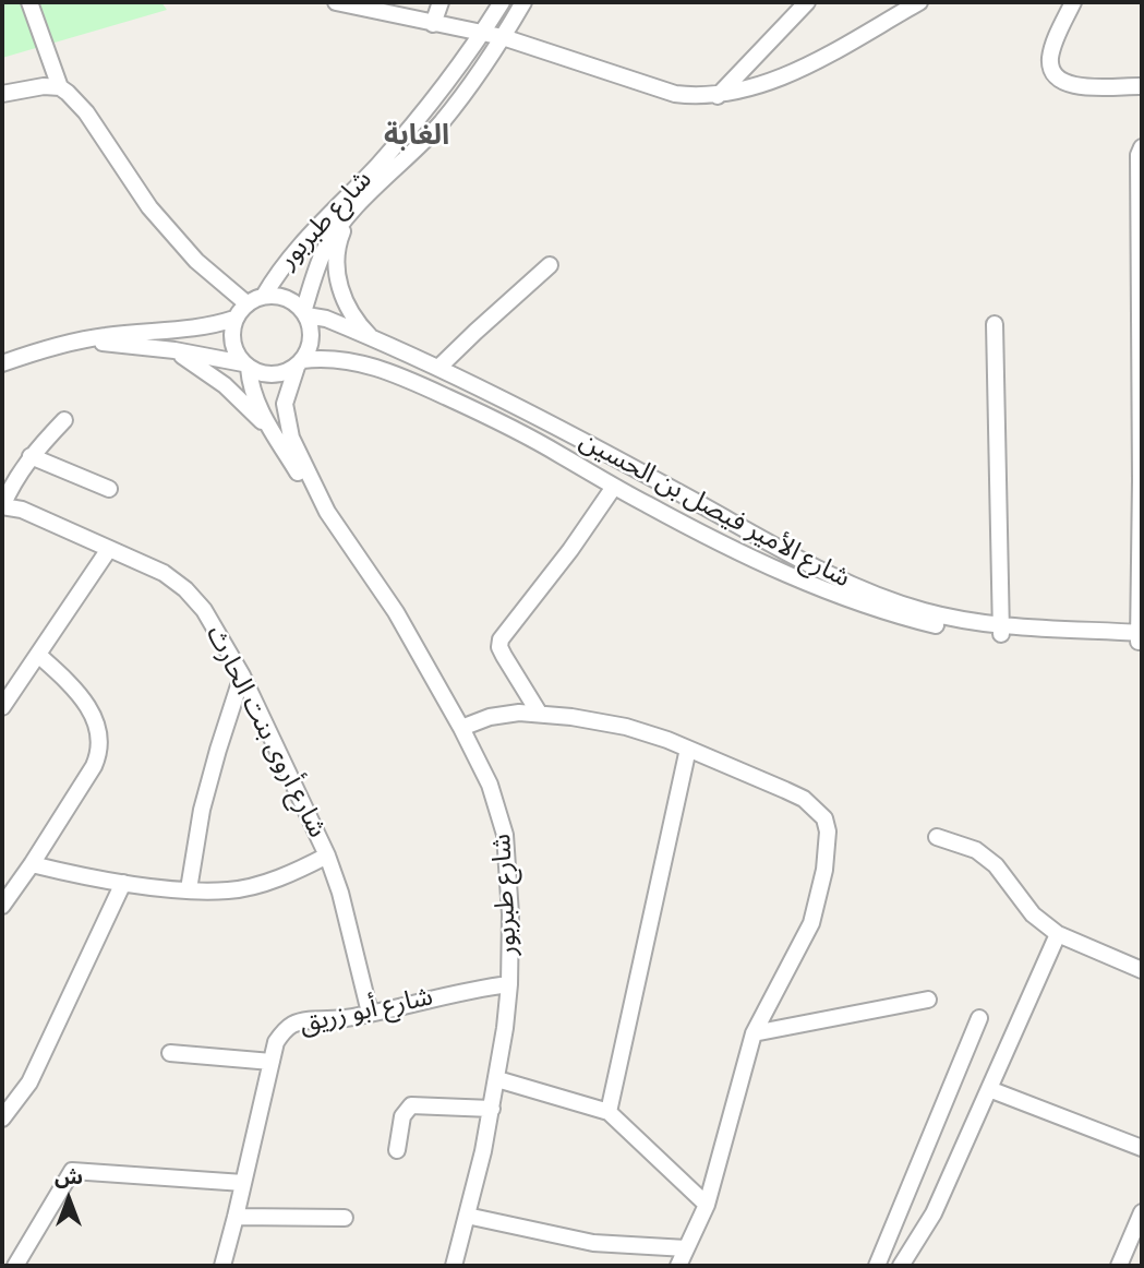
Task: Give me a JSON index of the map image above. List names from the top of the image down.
{
  "streets": {
    "street": [
      "شارع طبربور",
      "شارع الأمير فيصل بن الحسين",
      "شارع أروى بنت الحارث",
      "شارع أبو زريق"
    ]
  },
  "crossings": [
    ["شارع طبربور", "شارع الأمير فيصل بن الحسين"],
    ["شارع طبربور", "شارع أبو زريق"],
    ["شارع أروى بنت الحارث", "شارع أبو زريق"]
  ],
  "districts": ["الغابة"],
  "north": "top"
}
